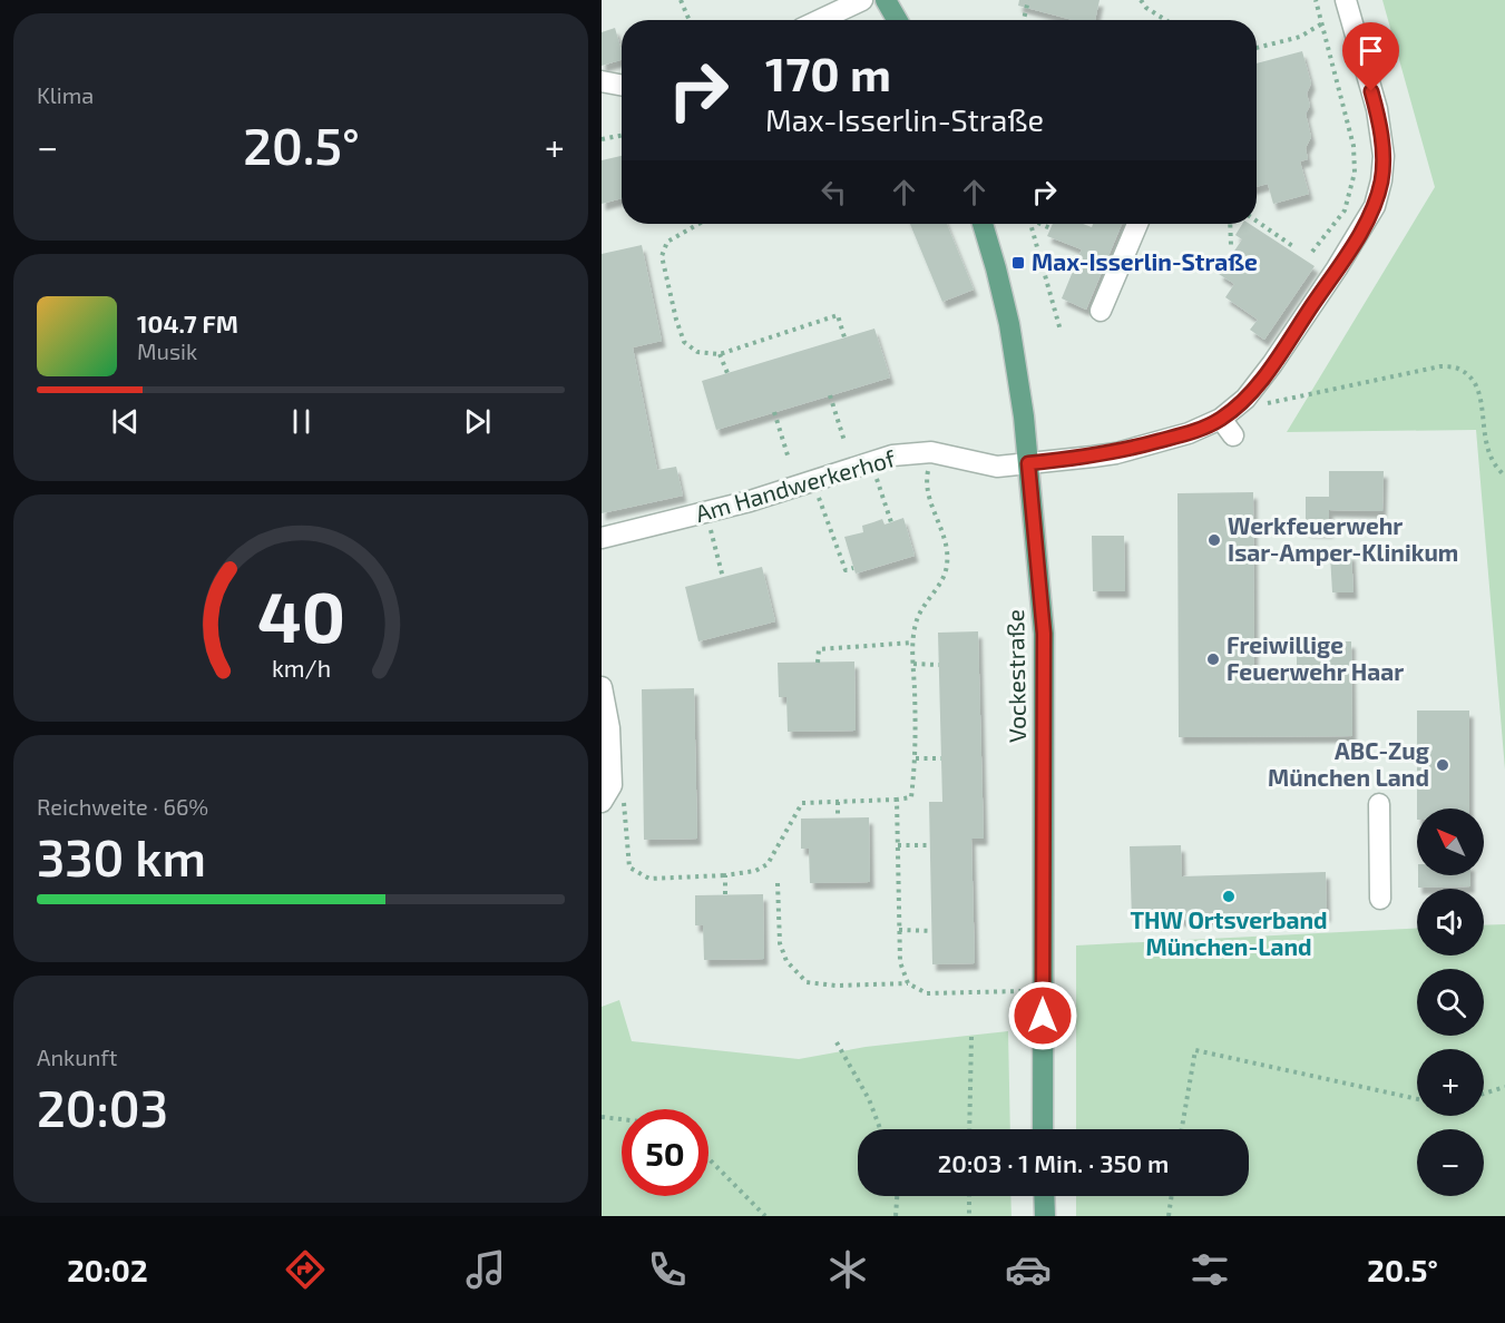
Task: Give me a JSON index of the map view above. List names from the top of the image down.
{
  "streets": {
    "main road": ["Vockestraße"],
    "street": ["Am Handwerkerhof"]
  },
  "crossings": [
    ["Am Handwerkerhof", "Vockestraße"]
  ],
  "places": {
    "transit": ["Max-Isserlin-Straße"],
    "other": [
      "Werkfeuerwehr Isar-Amper-Klinikum",
      "Freiwillige Feuerwehr Haar",
      "ABC-Zug München Land",
      "THW Ortsverband München-Land"
    ]
  },
  "north": "top left",
  "page": {
    "tile": [
      "Klima",
      ["Reichweite · 66%", "330 km"],
      ["Ankunft", "20:03"]
    ],
    "turn": ["170 m", "Max-Isserlin-Straße"],
    "heat": ["−", "20.5°", "+"],
    "song": ["104.7 FM", "Musik"],
    "map_buttons": ["+", "−"],
    "limit": "50",
    "trip": "20:03 · 1 Min. · 350 m",
    "tabs": ["20:02", "20.5°"],
    "gauge": ["40", "km/h"]
  }
}
